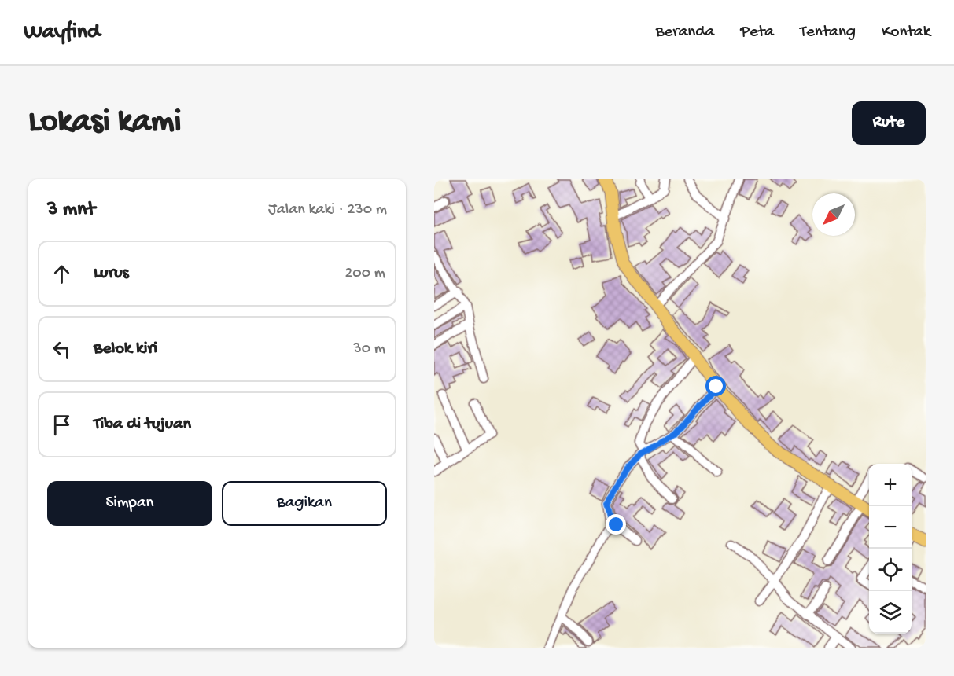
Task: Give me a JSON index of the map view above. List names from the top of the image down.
{
  "north": "bottom left",
  "page": {
    "header": "Wayfind",
    "nav": [
      "Beranda",
      "Peta",
      "Tentang",
      "Kontak"
    ],
    "buttons": [
      "Rute",
      ["Simpan", "Bagikan"]
    ],
    "title": "Lokasi kami",
    "heading": ["3 mnt", "Jalan kaki · 230 m"],
    "list": [
      ["Lurus", "200 m"],
      ["Belok kiri", "30 m"],
      "Tiba di tujuan"
    ],
    "map_buttons": ["+", "−"]
  }
}
